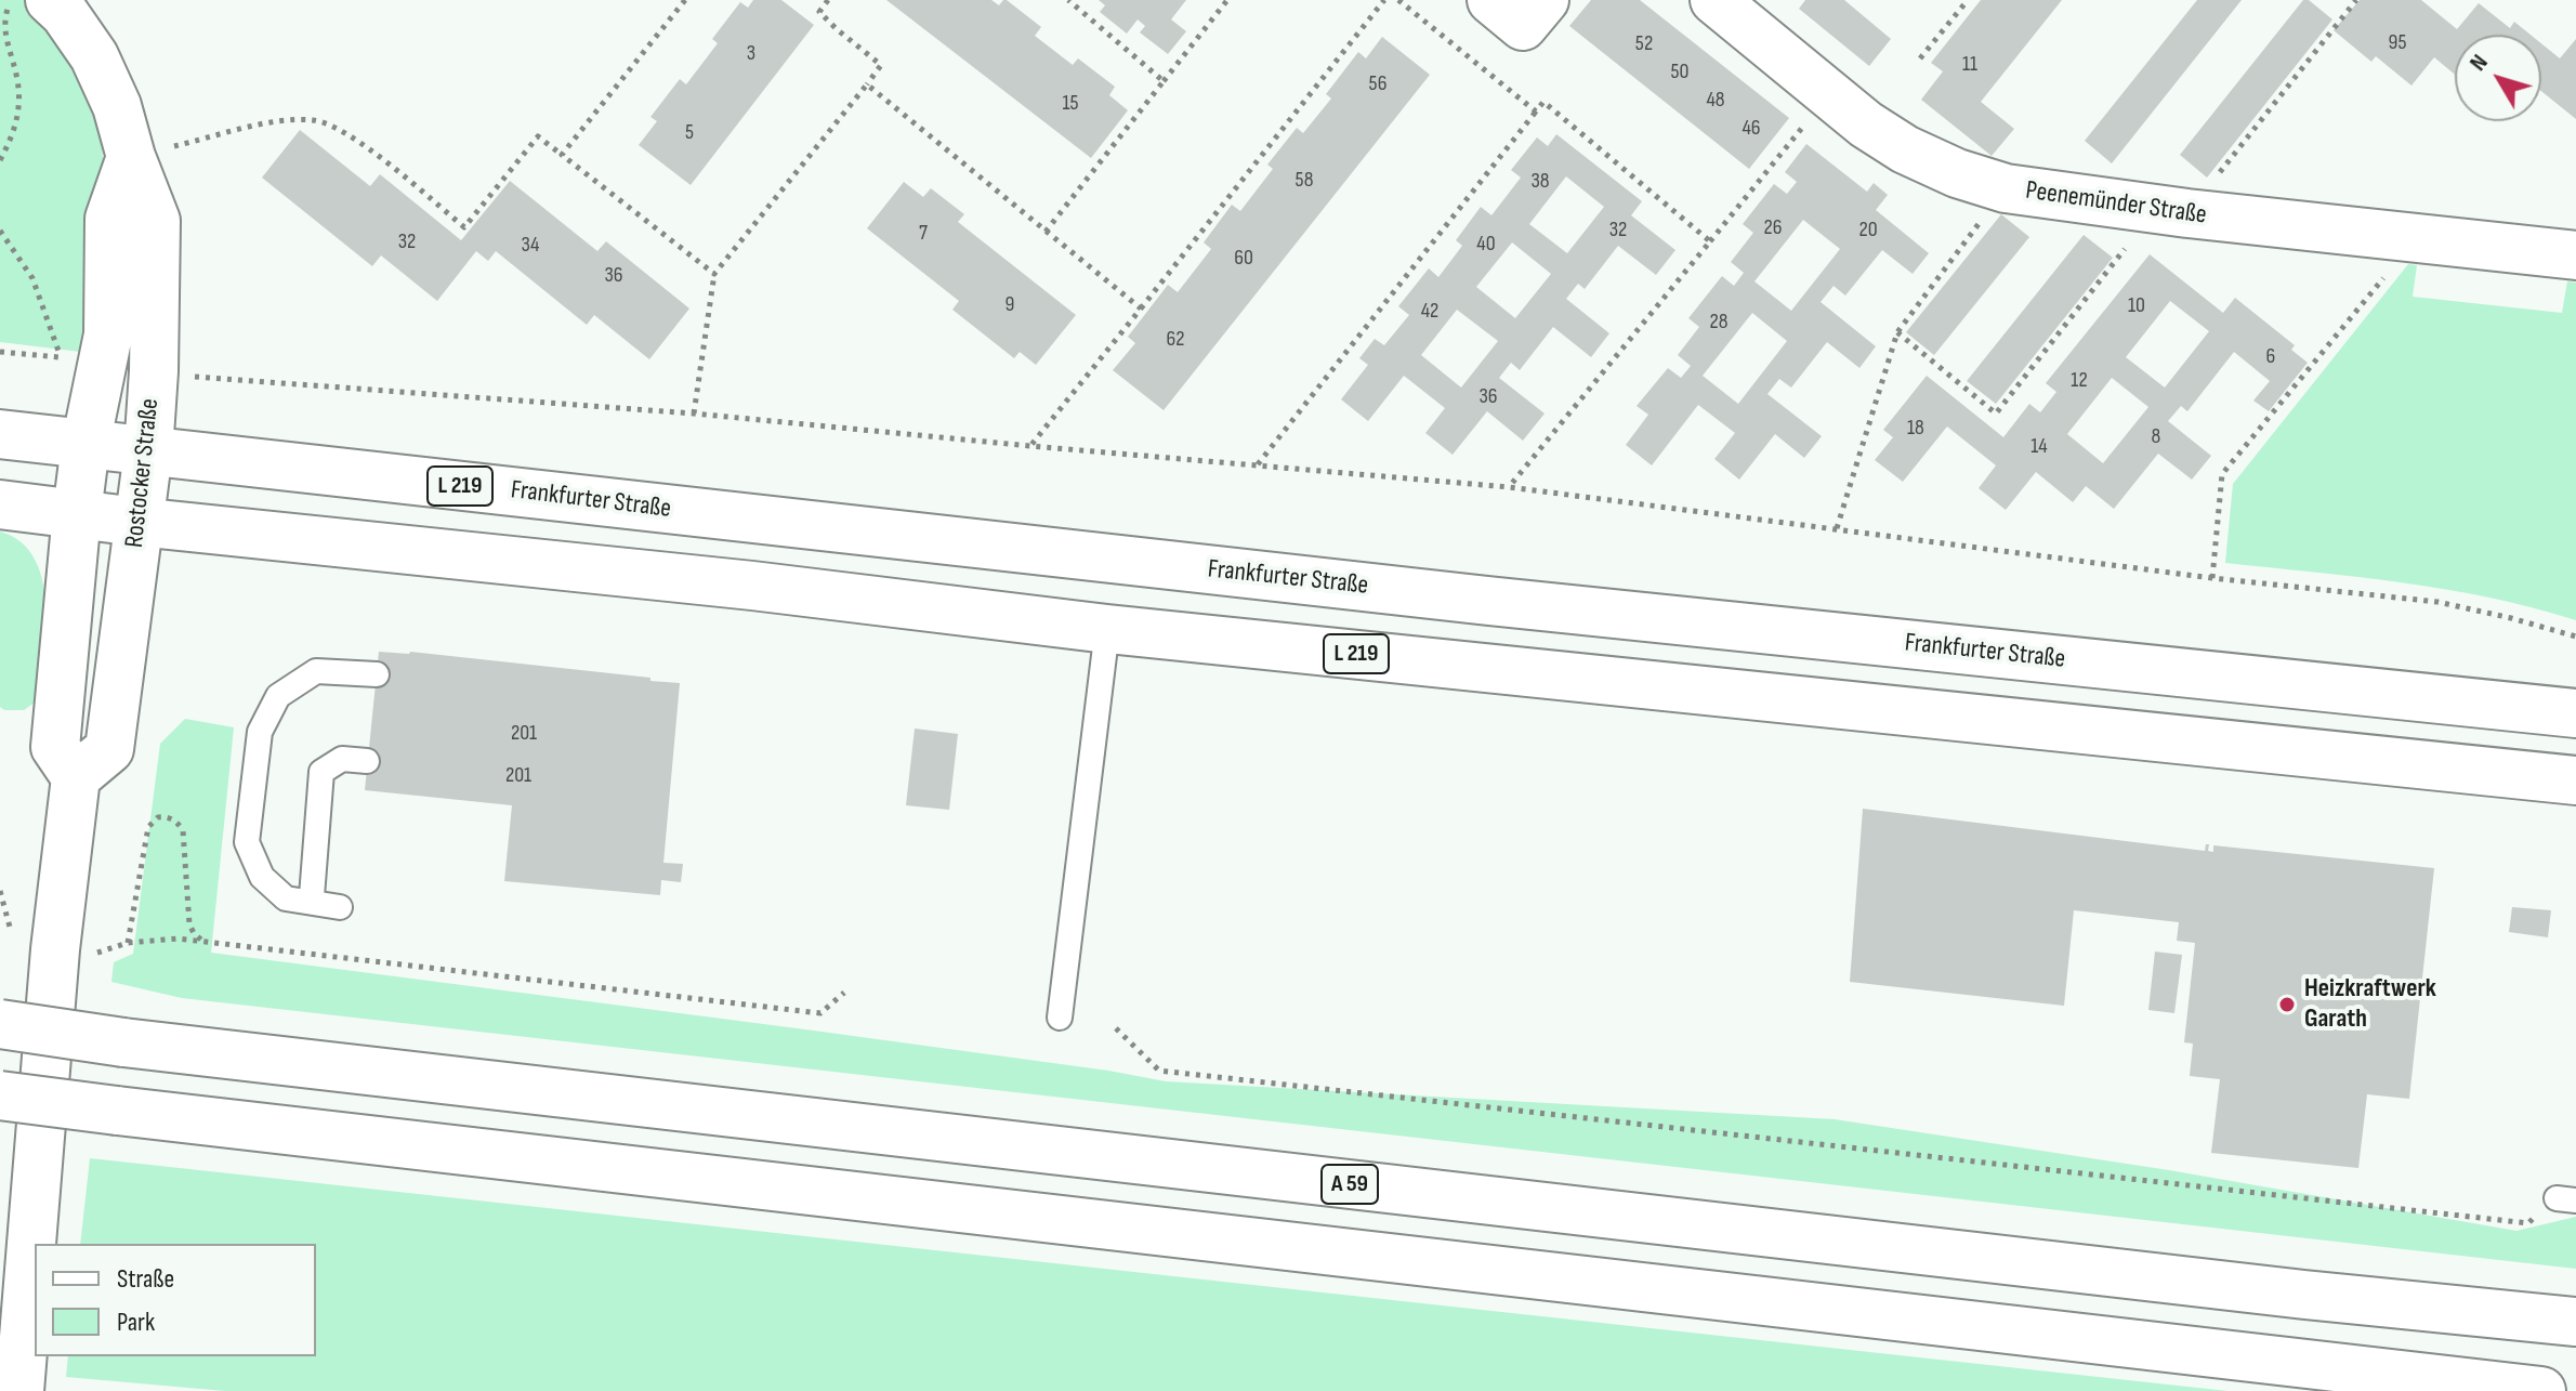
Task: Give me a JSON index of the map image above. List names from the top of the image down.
{
  "streets": {
    "main road": [
      "Peenemünder Straße",
      "Rostocker Straße",
      "L 219",
      "Frankfurter Straße",
      "A 59"
    ]
  },
  "crossings": [
    ["Rostocker Straße", "L 219"],
    ["Rostocker Straße", "Frankfurter Straße"]
  ],
  "places": ["Heizkraftwerk Garath"],
  "house_numbers": [
    "95",
    "52",
    "3",
    "11",
    "50",
    "56",
    "48",
    "15",
    "46",
    "5",
    "58",
    "38",
    "26",
    "32",
    "20",
    "7",
    "32",
    "40",
    "34",
    "60",
    "36",
    "9",
    "10",
    "42",
    "28",
    "62",
    "6",
    "12",
    "36",
    "18",
    "8",
    "14",
    "201",
    "201"
  ],
  "legend": ["Straße", "Park"],
  "north": "top left"
}
